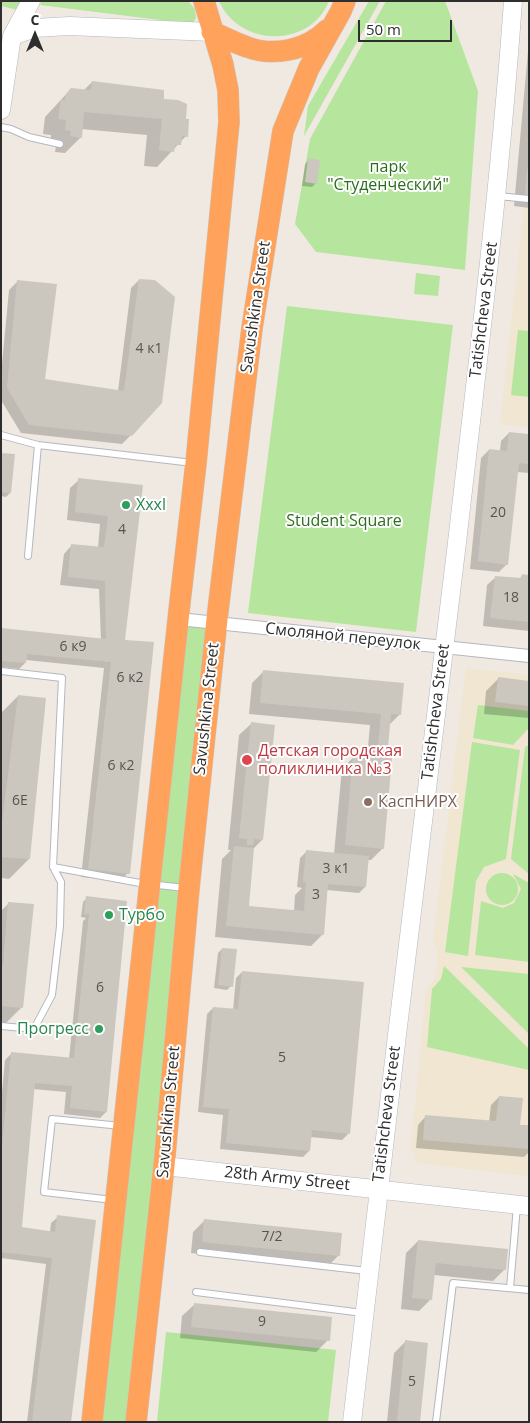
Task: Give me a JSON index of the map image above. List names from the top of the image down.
{
  "streets": {
    "highway": ["Savushkina Street"],
    "main road": ["Tatishcheva Street", "28th Army Street"],
    "street": ["Смоляной переулок"]
  },
  "crossings": [
    ["Savushkina Street", "Смоляной переулок"],
    ["Savushkina Street", "28th Army Street"],
    ["Tatishcheva Street", "Смоляной переулок"],
    ["Tatishcheva Street", "28th Army Street"]
  ],
  "parks": ["парк \"Студенческий\"", "Student Square"],
  "places": [
    "Xxxl",
    "Детская городская поликлиника №3",
    "КаспНИРХ",
    "Турбо",
    "Прогресс"
  ],
  "house_numbers": [
    "4 к1",
    "20",
    "4",
    "18",
    "6 к9",
    "6 к2",
    "6 к2",
    "6Е",
    "3 к1",
    "3",
    "6",
    "5",
    "7/2",
    "9",
    "5"
  ],
  "scale_bar": "50 m",
  "north": "top"
}
